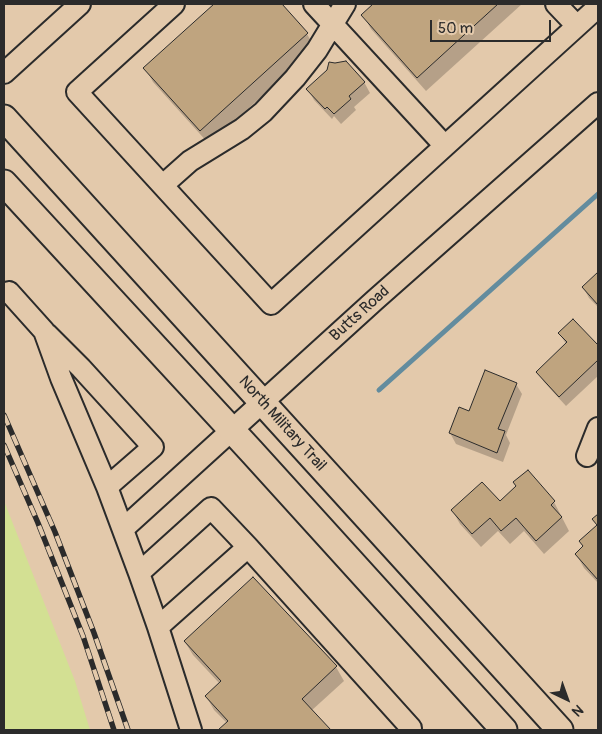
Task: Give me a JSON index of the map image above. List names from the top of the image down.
{
  "streets": {
    "main road": ["North Military Trail"],
    "street": ["Butts Road"]
  },
  "crossings": [
    ["Butts Road", "North Military Trail"]
  ],
  "scale_bar": "50 m",
  "north": "bottom right"
}
